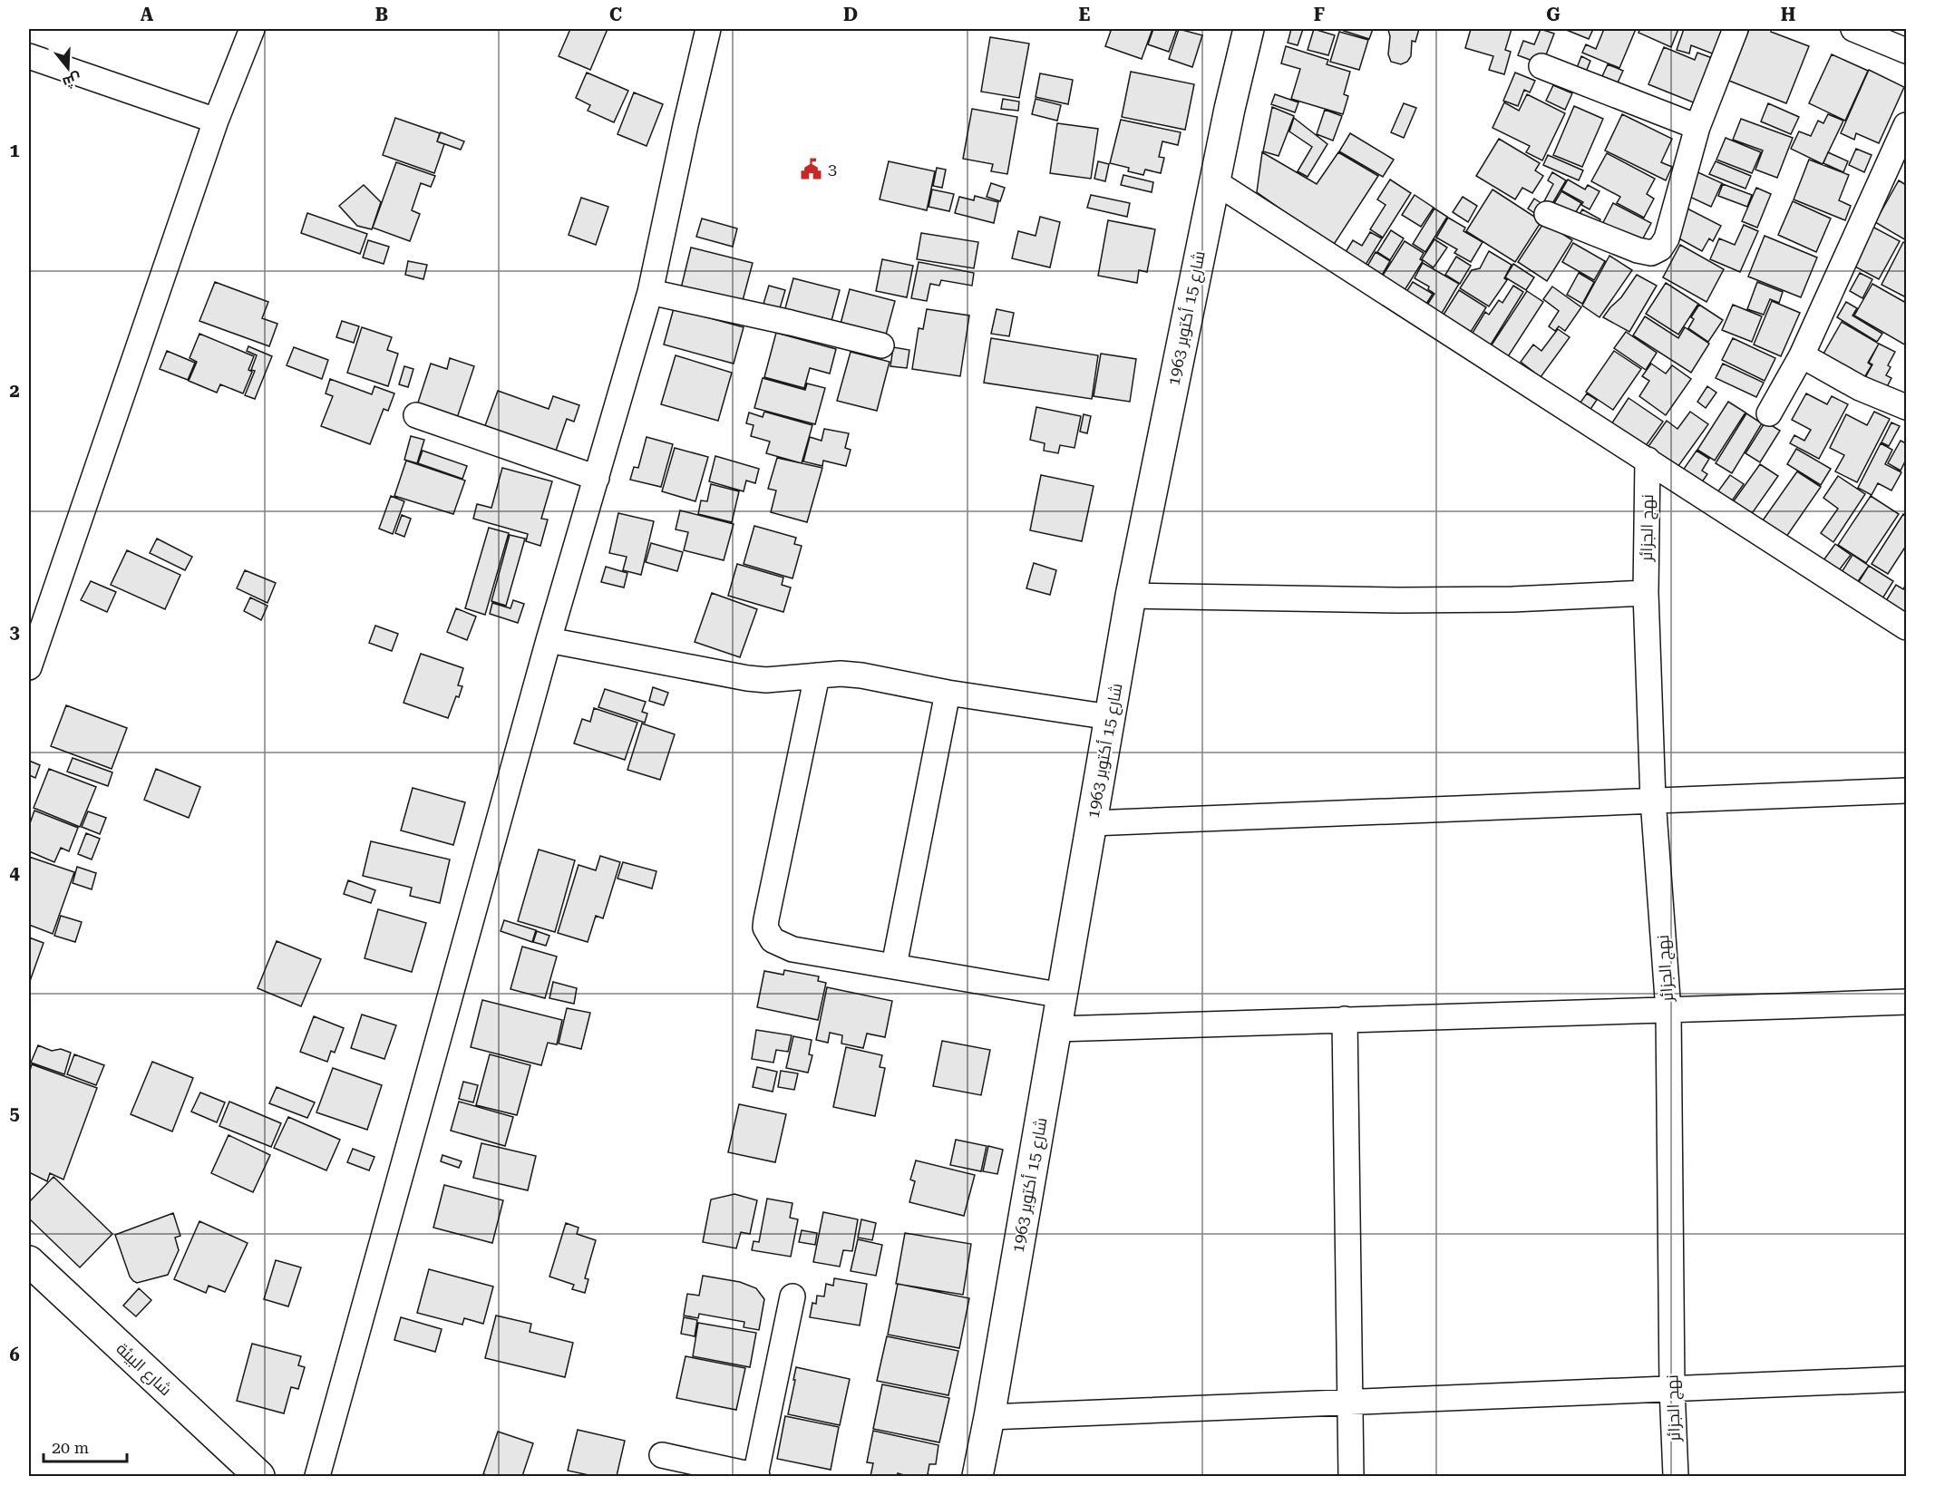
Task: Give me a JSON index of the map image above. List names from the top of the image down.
{
  "streets": {
    "street": ["شارع 15 أكتوبر 1963", "نهج الجزائر", "شارع البيئة"]
  },
  "places": {
    "public building": ["3"]
  },
  "scale_bar": "20 m",
  "north": "bottom",
  "grid": {
    "columns": [
      "A",
      "B",
      "C",
      "D",
      "E",
      "F",
      "G",
      "H"
    ],
    "rows": [
      "1",
      "2",
      "3",
      "4",
      "5",
      "6"
    ]
  }
}
